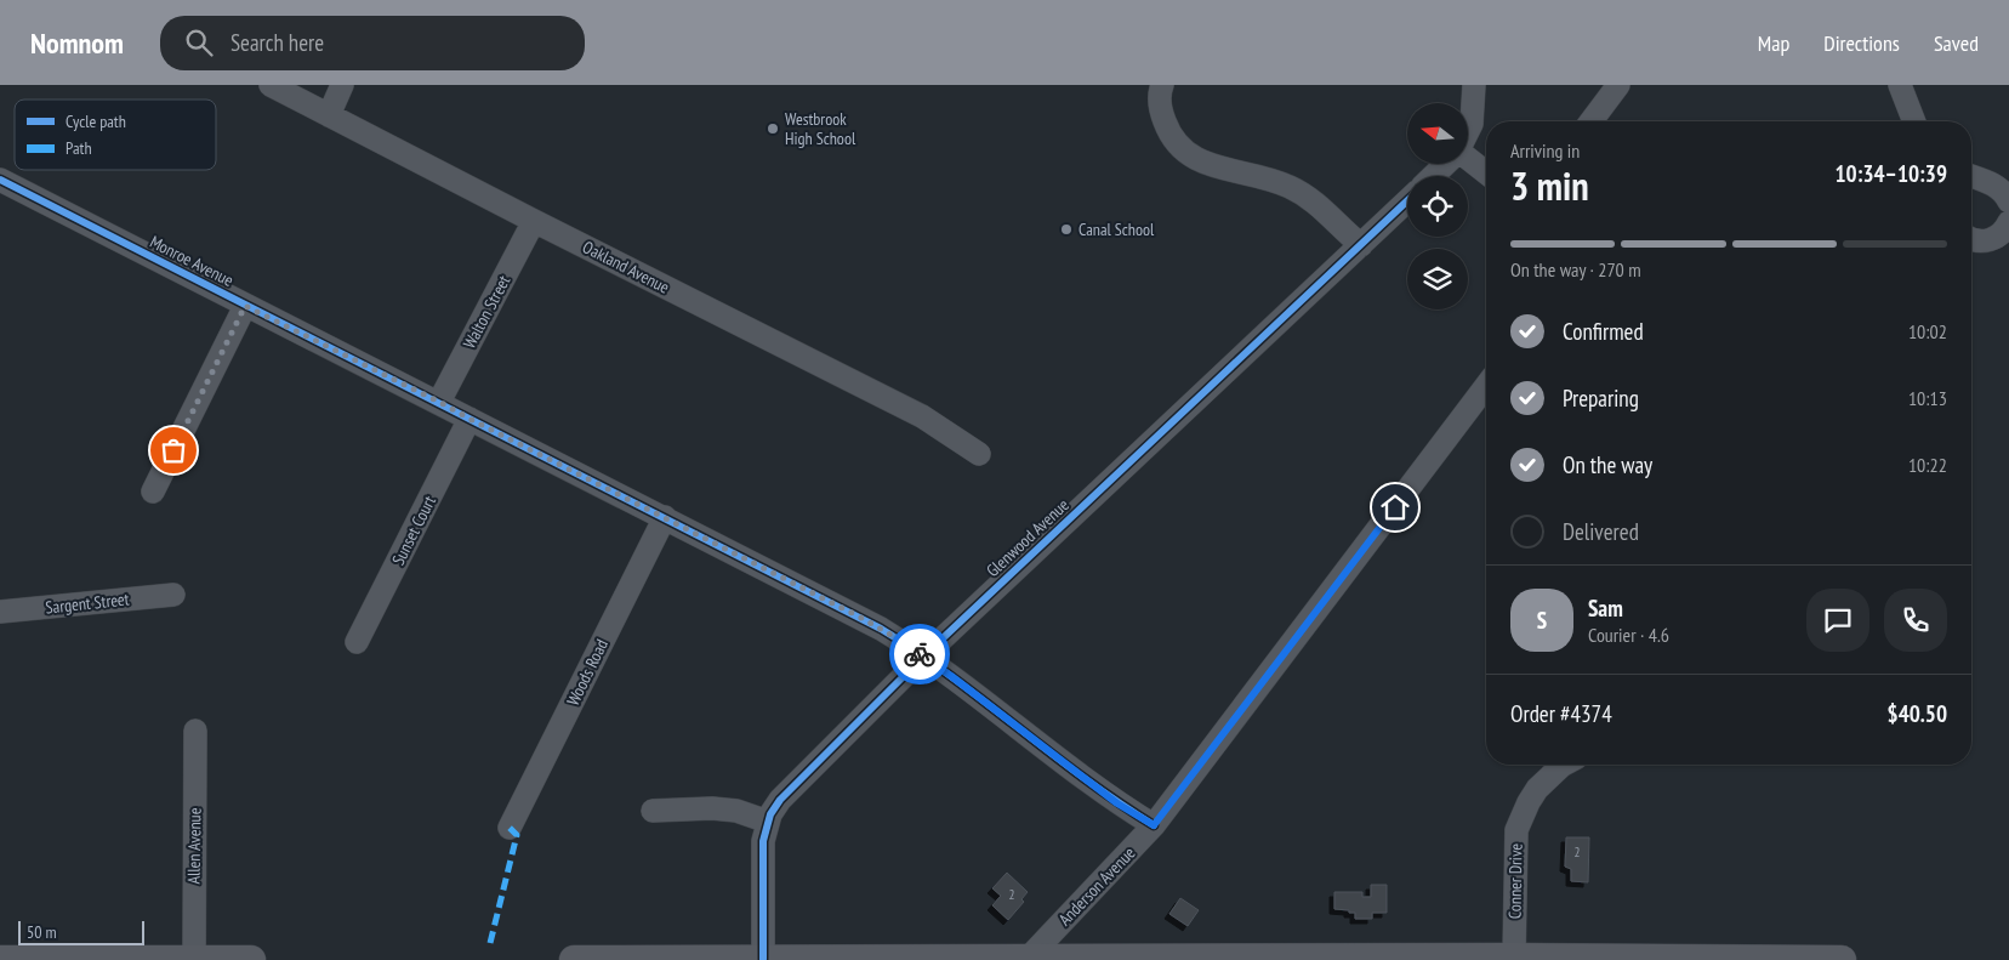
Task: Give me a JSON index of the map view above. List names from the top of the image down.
{
  "streets": {
    "street": [
      "Monroe Avenue",
      "Oakland Avenue",
      "Walton Street",
      "Sunset Court",
      "Glenwood Avenue",
      "Sargent Street",
      "Woods Road",
      "Allen Avenue",
      "Conner Drive",
      "Anderson Avenue"
    ]
  },
  "crossings": [
    ["Monroe Avenue", "Walton Street"],
    ["Monroe Avenue", "Sunset Court"],
    ["Monroe Avenue", "Glenwood Avenue"],
    ["Monroe Avenue", "Woods Road"],
    ["Monroe Avenue", "Anderson Avenue"],
    ["Oakland Avenue", "Walton Street"]
  ],
  "places": ["Westbrook High School", "Canal School"],
  "house_numbers": ["2", "2"],
  "legend": ["Cycle path", "Path"],
  "scale_bar": "50 m",
  "north": "left",
  "page": {
    "header": "Nomnom",
    "search": "Search here",
    "nav": ["Map", "Directions", "Saved"],
    "heading": ["3 min", "Arriving in", "10:34–10:39"],
    "panel": [
      "Sam",
      "Courier · 4.6",
      "Order #4374",
      "$40.50"
    ],
    "bar": "On the way · 270 m",
    "list": [
      ["Confirmed", "10:02"],
      ["Preparing", "10:13"],
      ["On the way", "10:22"],
      "Delivered"
    ],
    "round": "S",
    "scale": "50 m"
  }
}
